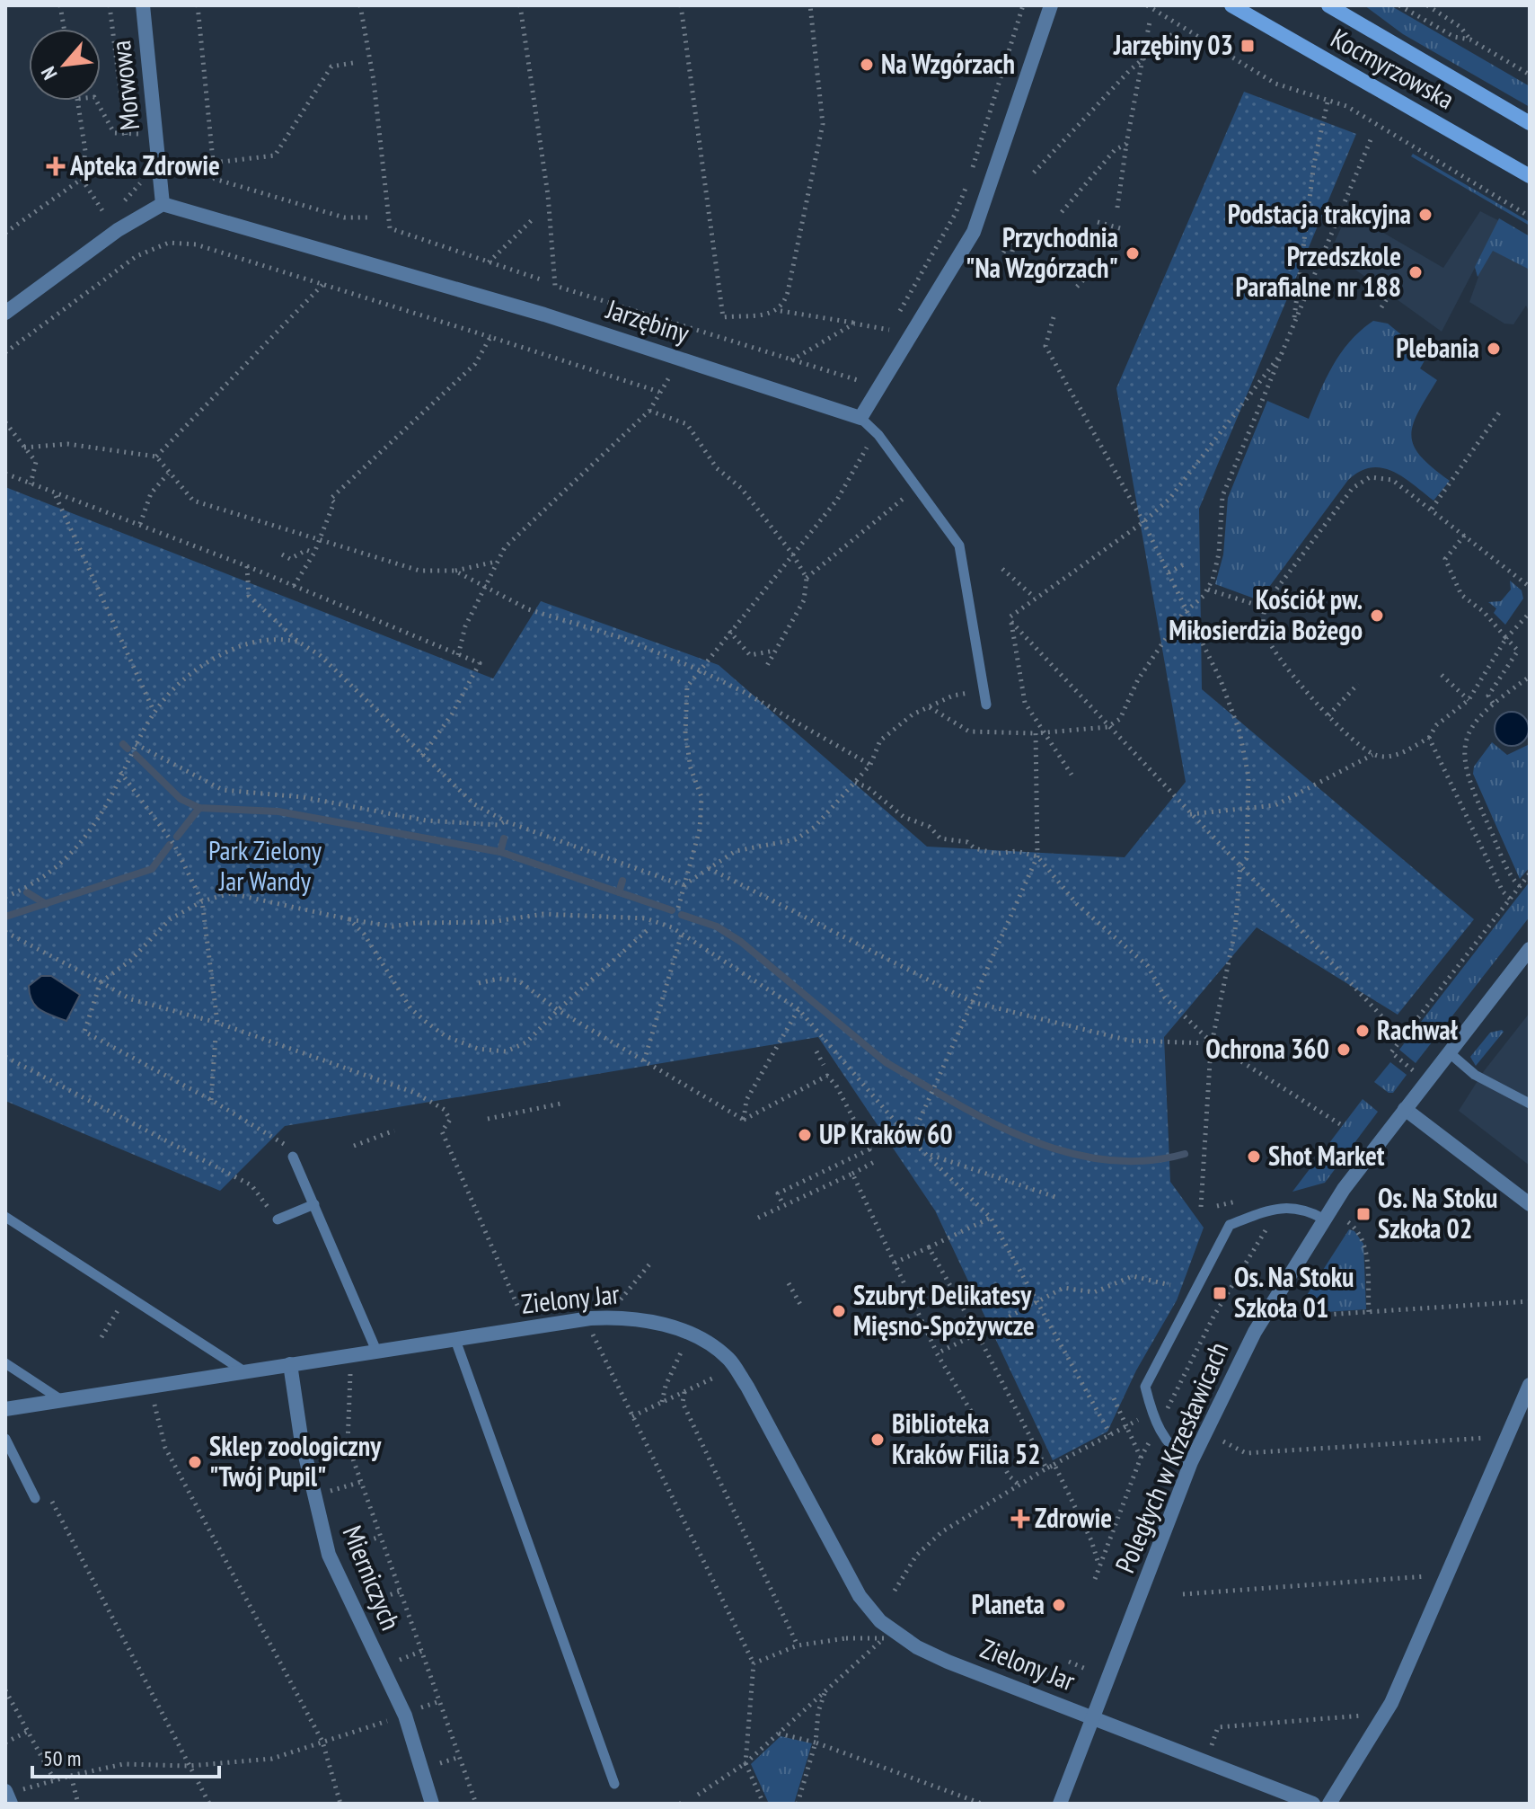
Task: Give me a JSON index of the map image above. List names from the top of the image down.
{
  "streets": {
    "main road": ["Kocmyrzowska"],
    "street": [
      "Morwowa",
      "Jarzębiny",
      "Zielony Jar",
      "Poległych w Krzesławicach",
      "Mierniczych"
    ]
  },
  "crossings": [
    ["Morwowa", "Jarzębiny"],
    ["Zielony Jar", "Poległych w Krzesławicach"],
    ["Zielony Jar", "Mierniczych"]
  ],
  "parks": ["Park Zielony Jar Wandy"],
  "places": {
    "transit": ["Jarzębiny 03", "Os. Na Stoku Szkoła 02", "Os. Na Stoku Szkoła 01"],
    "other": [
      "Na Wzgórzach",
      "Podstacja trakcyjna",
      "Przychodnia \"Na Wzgórzach\"",
      "Przedszkole Parafialne nr 188",
      "Plebania",
      "Kościół pw. Miłosierdzia Bożego",
      "Rachwał",
      "Ochrona 360",
      "UP Kraków 60",
      "Shot Market",
      "Szubryt Delikatesy Mięsno-Spożywcze",
      "Biblioteka Kraków Filia 52",
      "Sklep zoologiczny \"Twój Pupil\"",
      "Planeta"
    ],
    "health": ["Apteka Zdrowie", "Zdrowie"]
  },
  "scale_bar": "50 m",
  "north": "bottom left"
}
